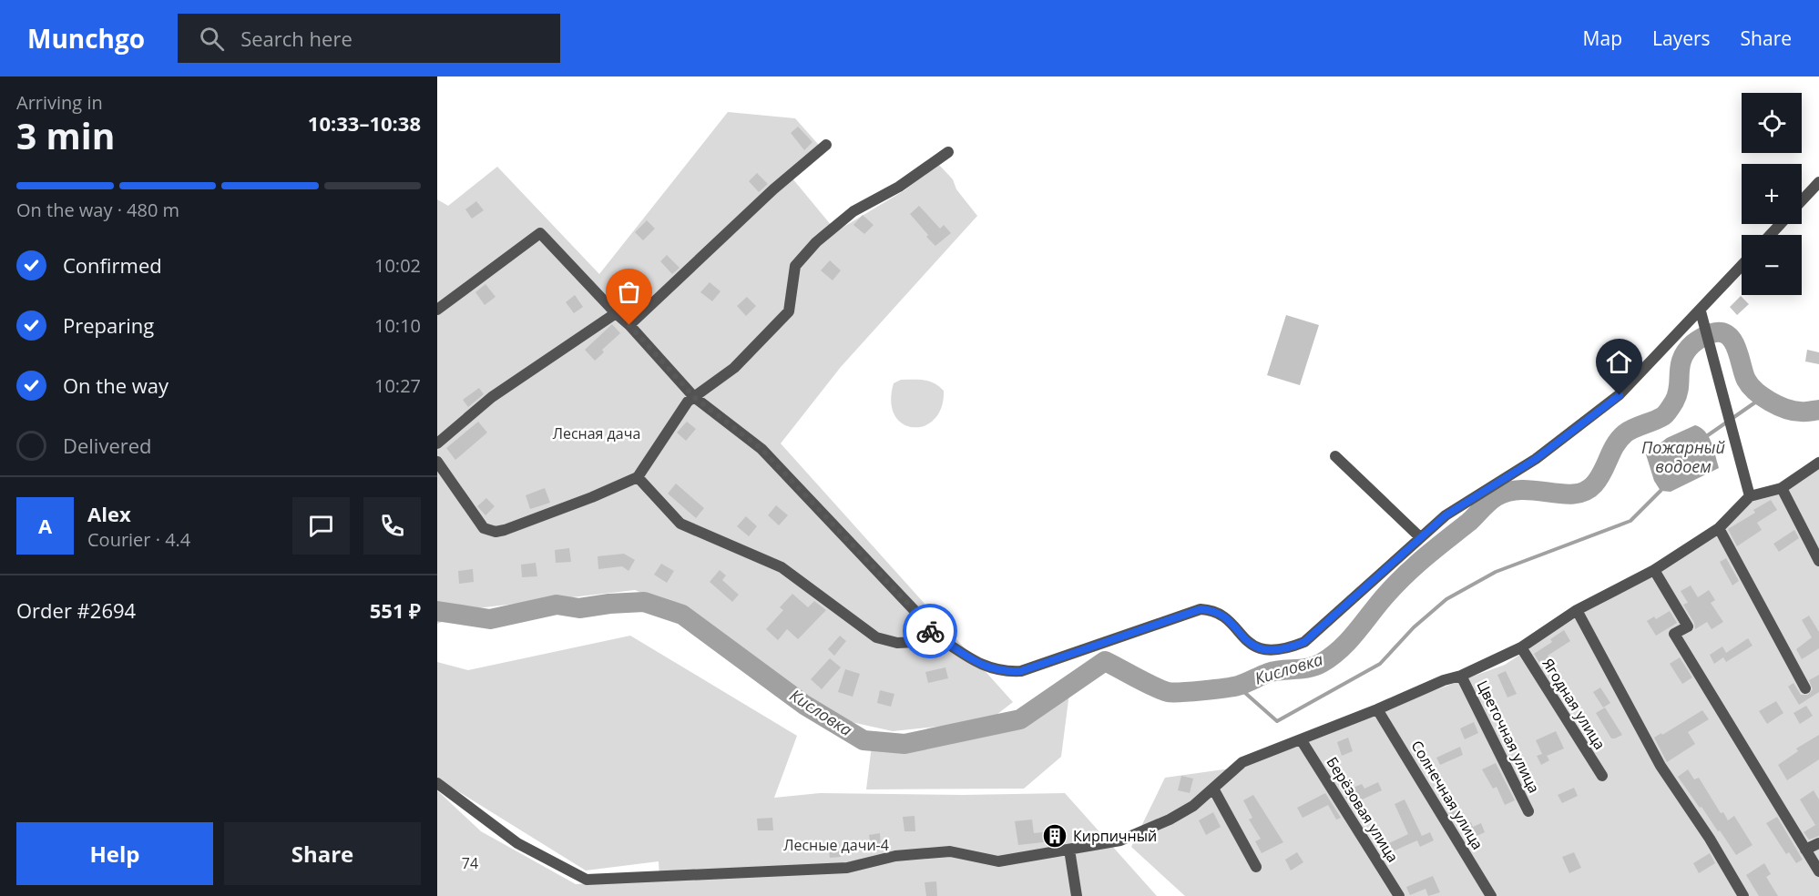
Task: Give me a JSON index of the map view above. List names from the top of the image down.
{
  "streets": {
    "street": [
      "Ягодная улица",
      "Цветочная улица",
      "Солнечная улица",
      "Берёзовая улица"
    ]
  },
  "water": ["Пожарный водоем", "Кисловка"],
  "parks": ["Лесная дача", "Лесные дачи-4", "74"],
  "places": {
    "building": ["Кирпичный"]
  },
  "page": {
    "header": "Munchgo",
    "search": "Search here",
    "nav": ["Map", "Layers", "Share"],
    "heading": ["3 min", "Arriving in", "10:33–10:38"],
    "panel": [
      "Alex",
      "Courier · 4.4",
      "Order #2694",
      "551 ₽"
    ],
    "map_buttons": ["+", "−"],
    "bar": "On the way · 480 m",
    "list": [
      ["Confirmed", "10:02"],
      ["Preparing", "10:10"],
      ["On the way", "10:27"],
      "Delivered"
    ],
    "round": "A",
    "buttons": ["Help", "Share"]
  }
}
